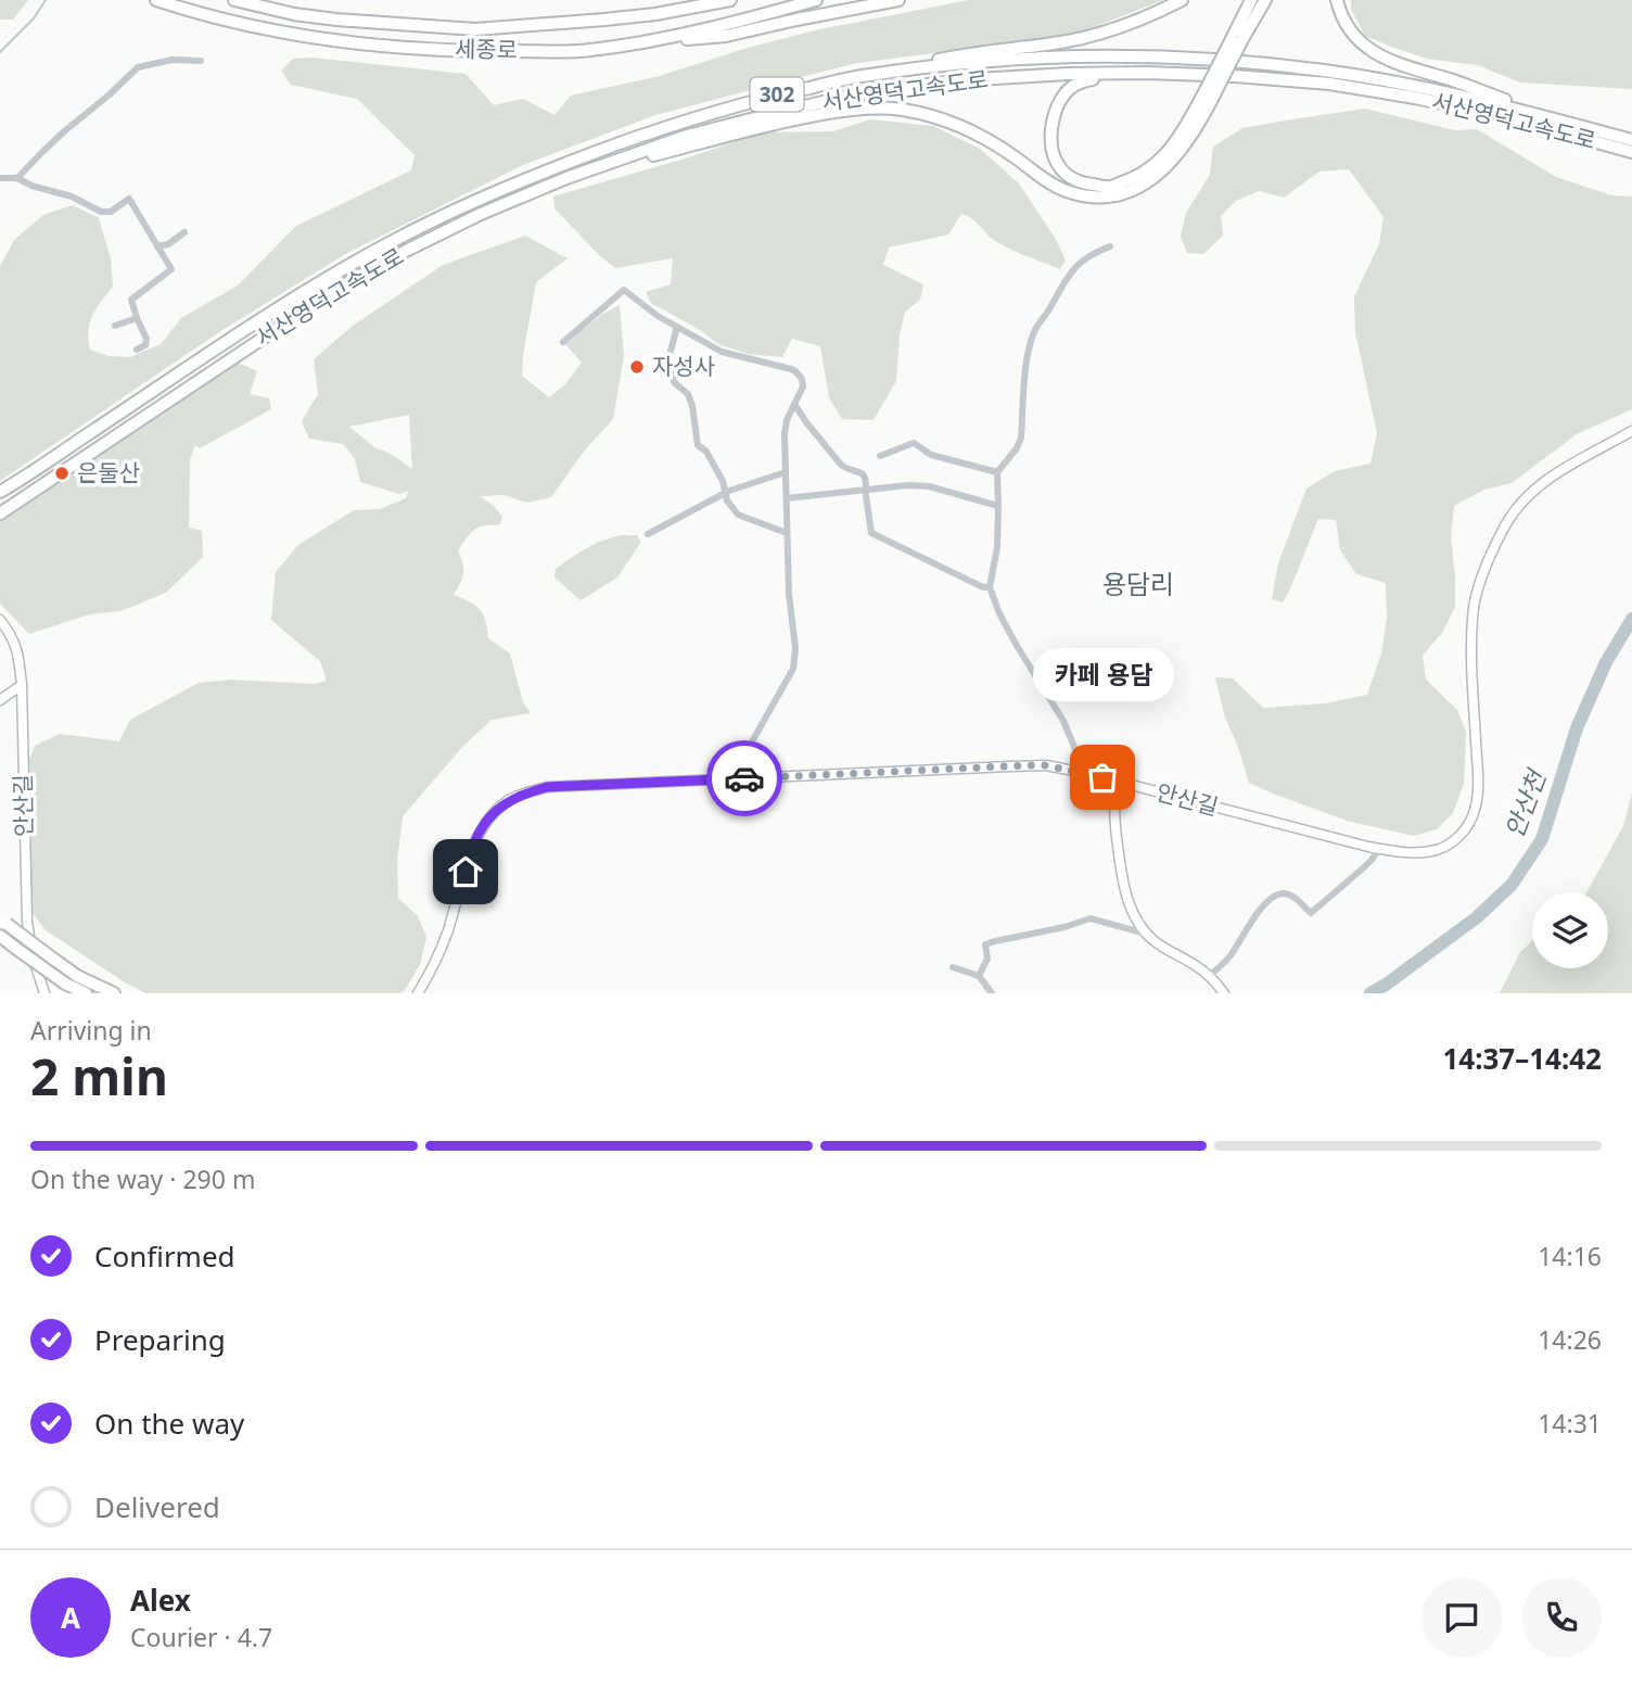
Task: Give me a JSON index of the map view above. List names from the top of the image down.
{
  "streets": {
    "highway": ["세종로", "서산영덕고속도로", "302"],
    "street": ["안산길"]
  },
  "districts": ["용담리"],
  "water": ["안산천"],
  "places": ["자성사", "은둘산", "카페 용담"],
  "page": {
    "bubble": "카페 용담",
    "heading": ["2 min", "Arriving in", "14:37–14:42"],
    "panel": ["Alex", "Courier · 4.7"],
    "bar": "On the way · 290 m",
    "list": [
      ["Confirmed", "14:16"],
      ["Preparing", "14:26"],
      ["On the way", "14:31"],
      "Delivered"
    ],
    "round": "A"
  }
}
